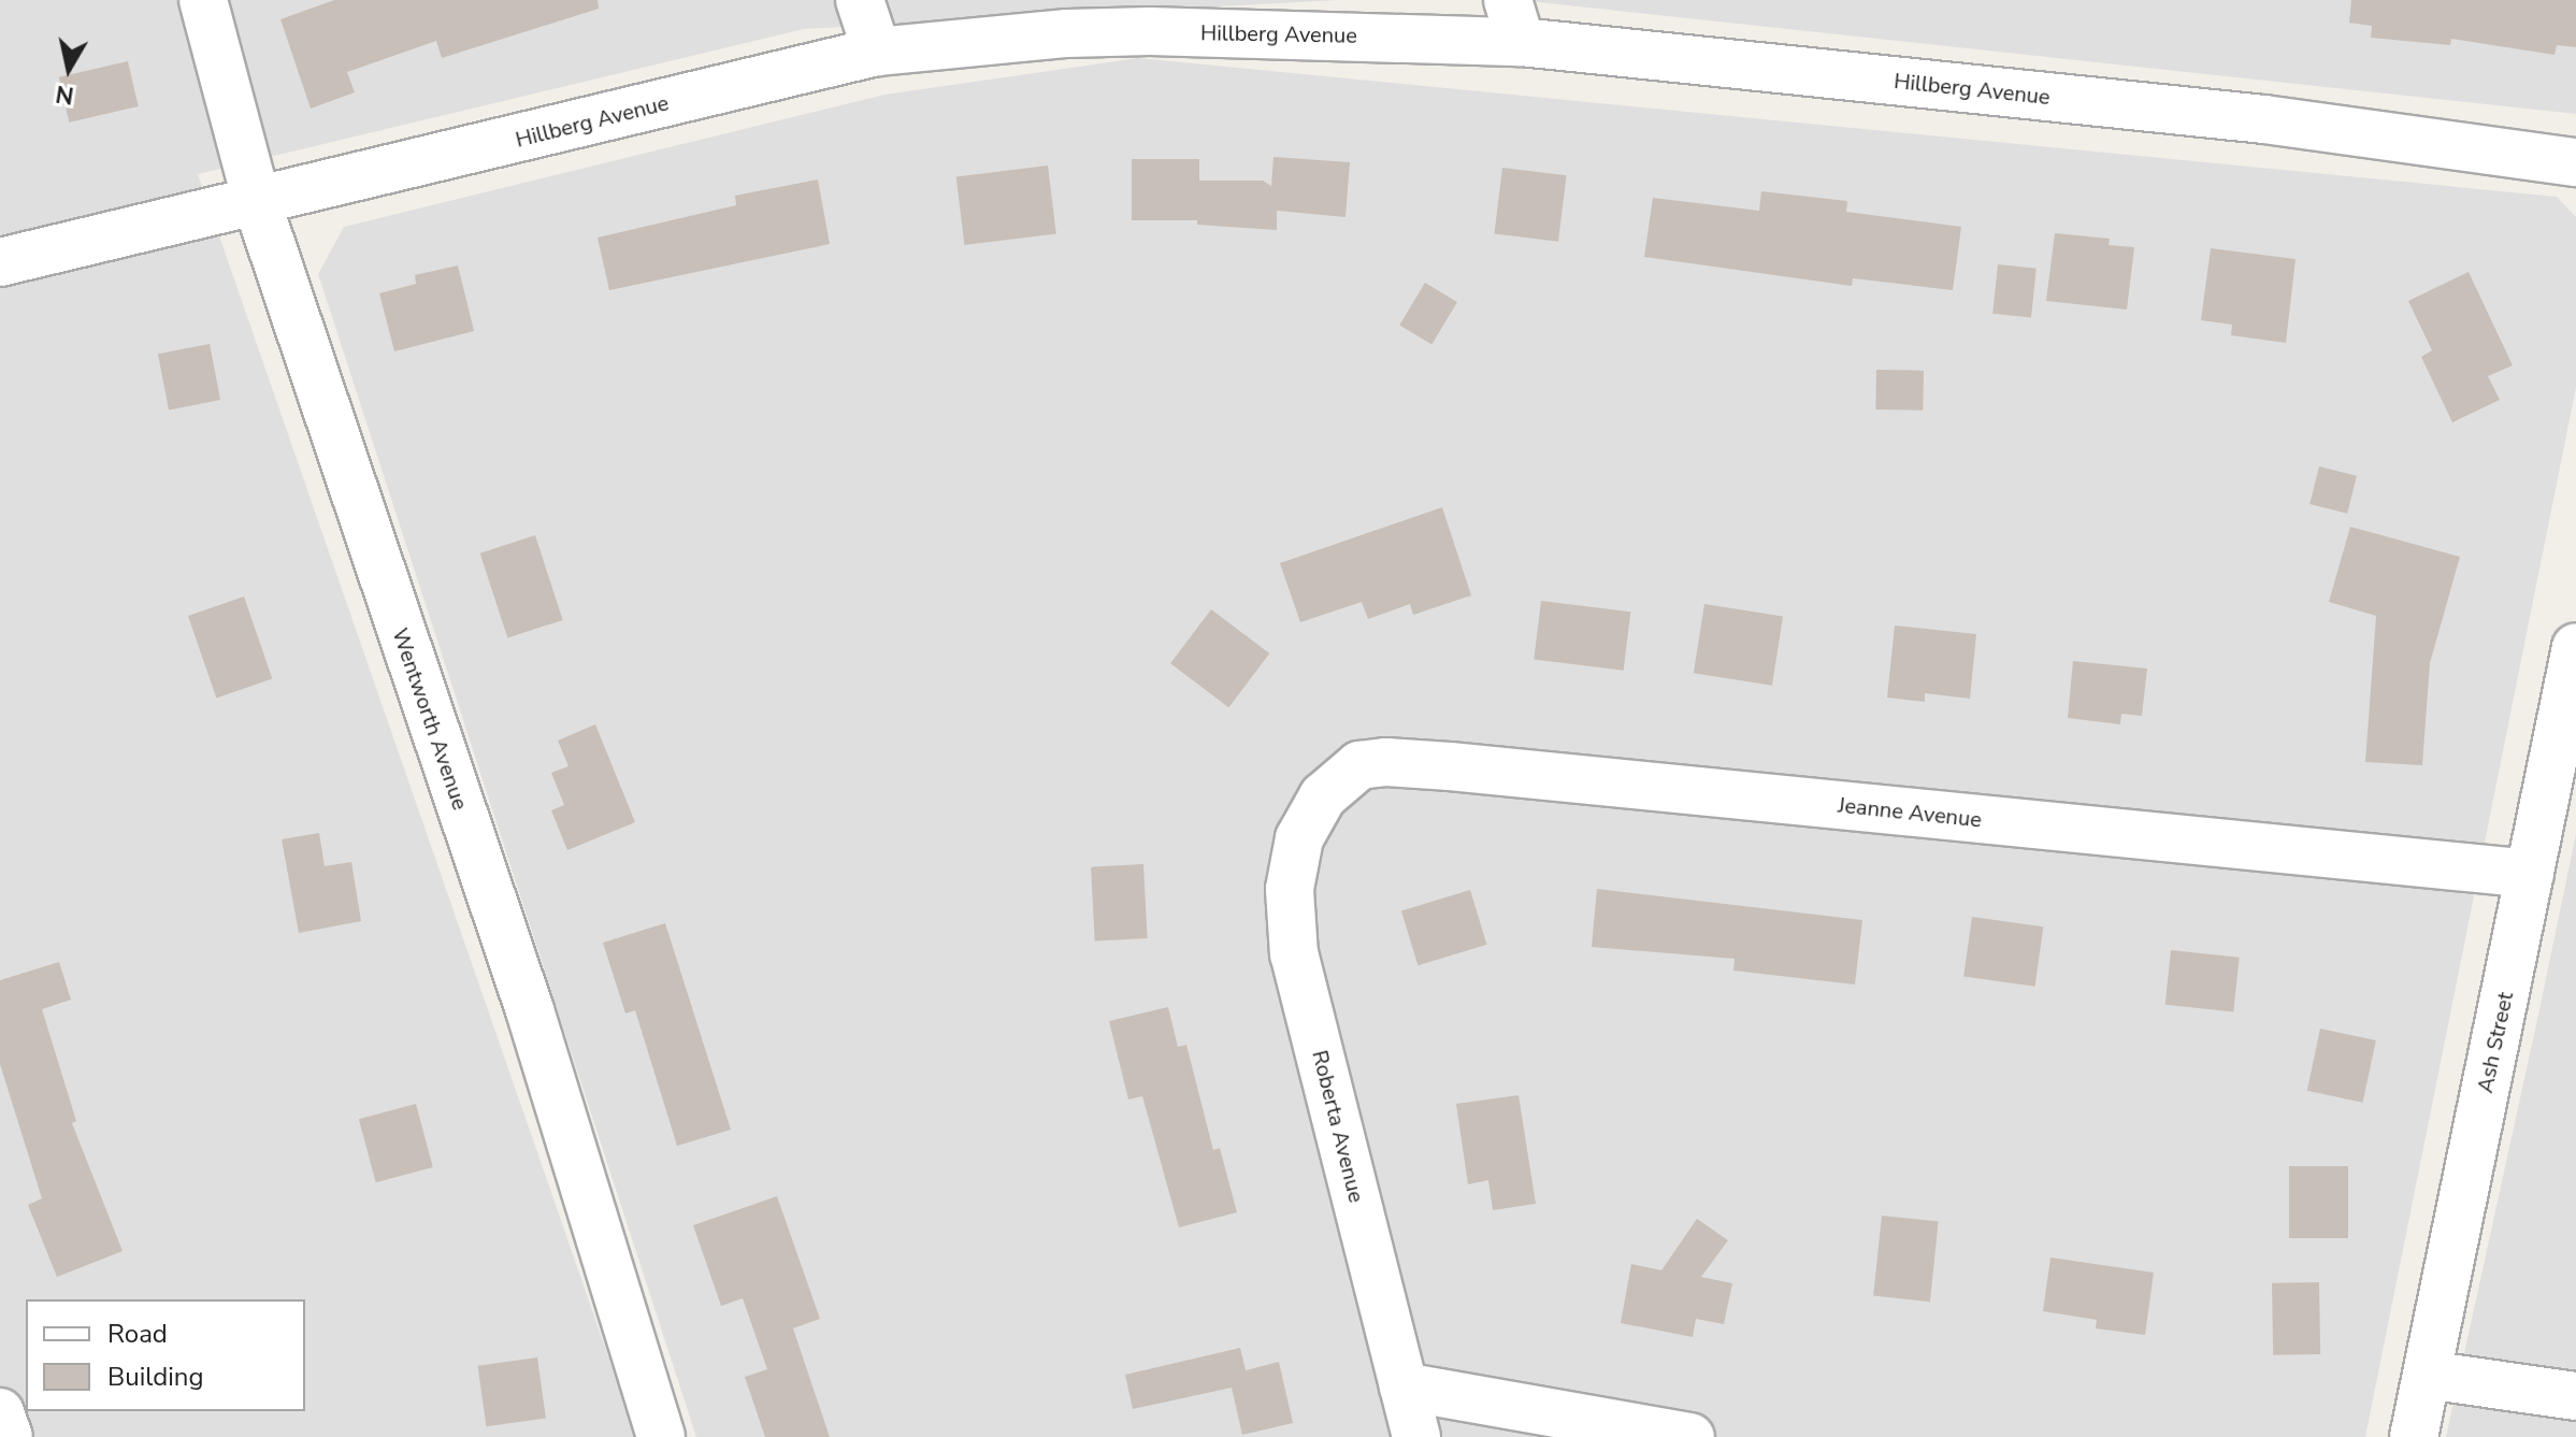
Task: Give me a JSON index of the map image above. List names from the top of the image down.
{
  "streets": {
    "street": [
      "Hillberg Avenue",
      "Wentworth Avenue",
      "Jeanne Avenue",
      "Ash Street",
      "Roberta Avenue"
    ]
  },
  "crossings": [
    ["Hillberg Avenue", "Wentworth Avenue"],
    ["Jeanne Avenue", "Ash Street"],
    ["Jeanne Avenue", "Roberta Avenue"]
  ],
  "legend": ["Road", "Building"],
  "north": "bottom"
}
